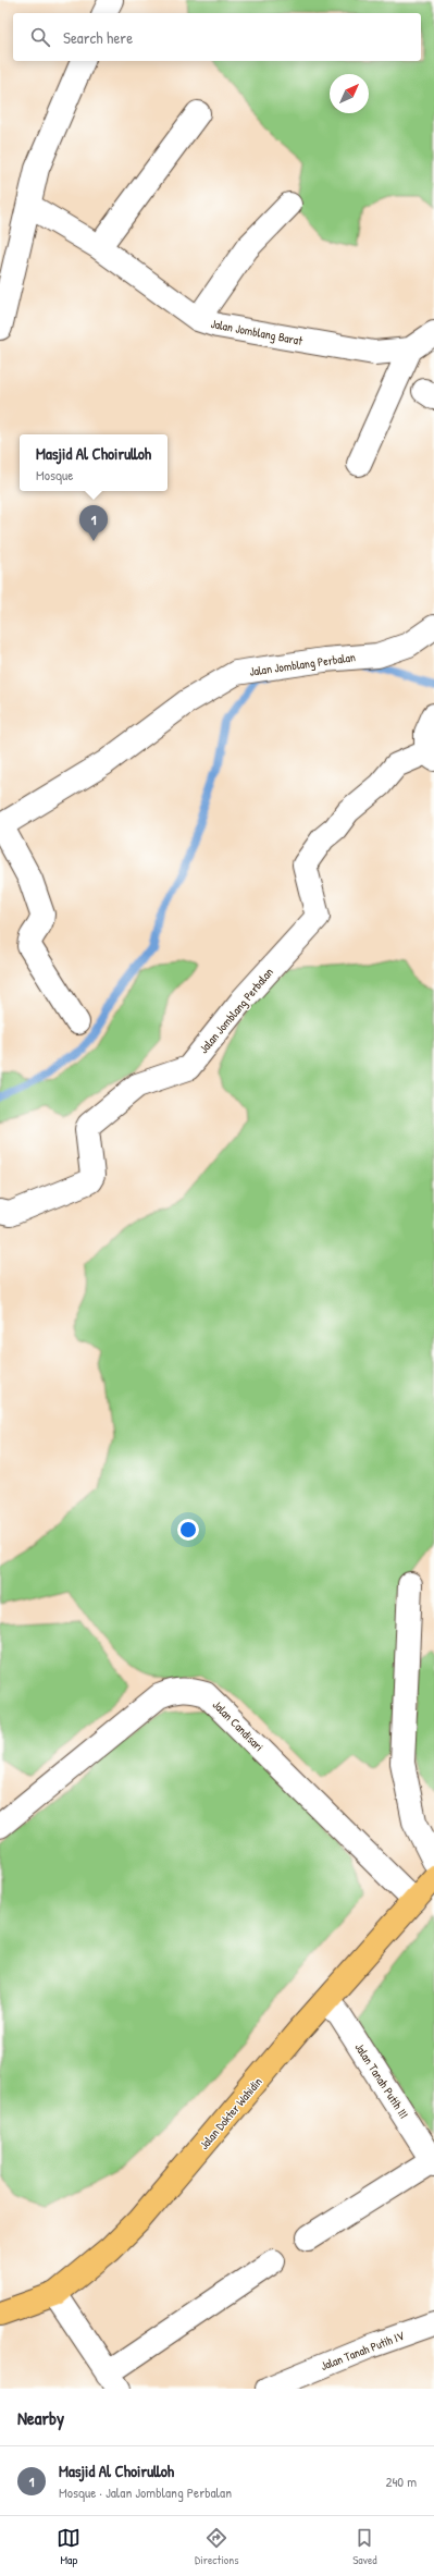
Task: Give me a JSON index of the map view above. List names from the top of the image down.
{
  "streets": {
    "highway": ["Jalan Dokter Wahidin"],
    "street": [
      "Jalan Jomblang Barat",
      "Jalan Jomblang Perbalan",
      "Jalan Candisari",
      "Jalan Tanah Putih III",
      "Jalan Tanah Putih IV"
    ]
  },
  "crossings": [
    ["Jalan Candisari", "Jalan Dokter Wahidin"],
    ["Jalan Tanah Putih III", "Jalan Dokter Wahidin"]
  ],
  "north": "top right",
  "page": {
    "search": "Search here",
    "popup": ["Masjid Al Choirulloh", "Mosque"],
    "pins": "1",
    "heading": "Nearby",
    "list": [
      {
        "mark": "1",
        "name": "Masjid Al Choirulloh",
        "note": "Mosque · Jalan Jomblang Perbalan",
        "value": "240 m"
      }
    ],
    "nav": ["Map", "Directions", "Saved"]
  }
}
